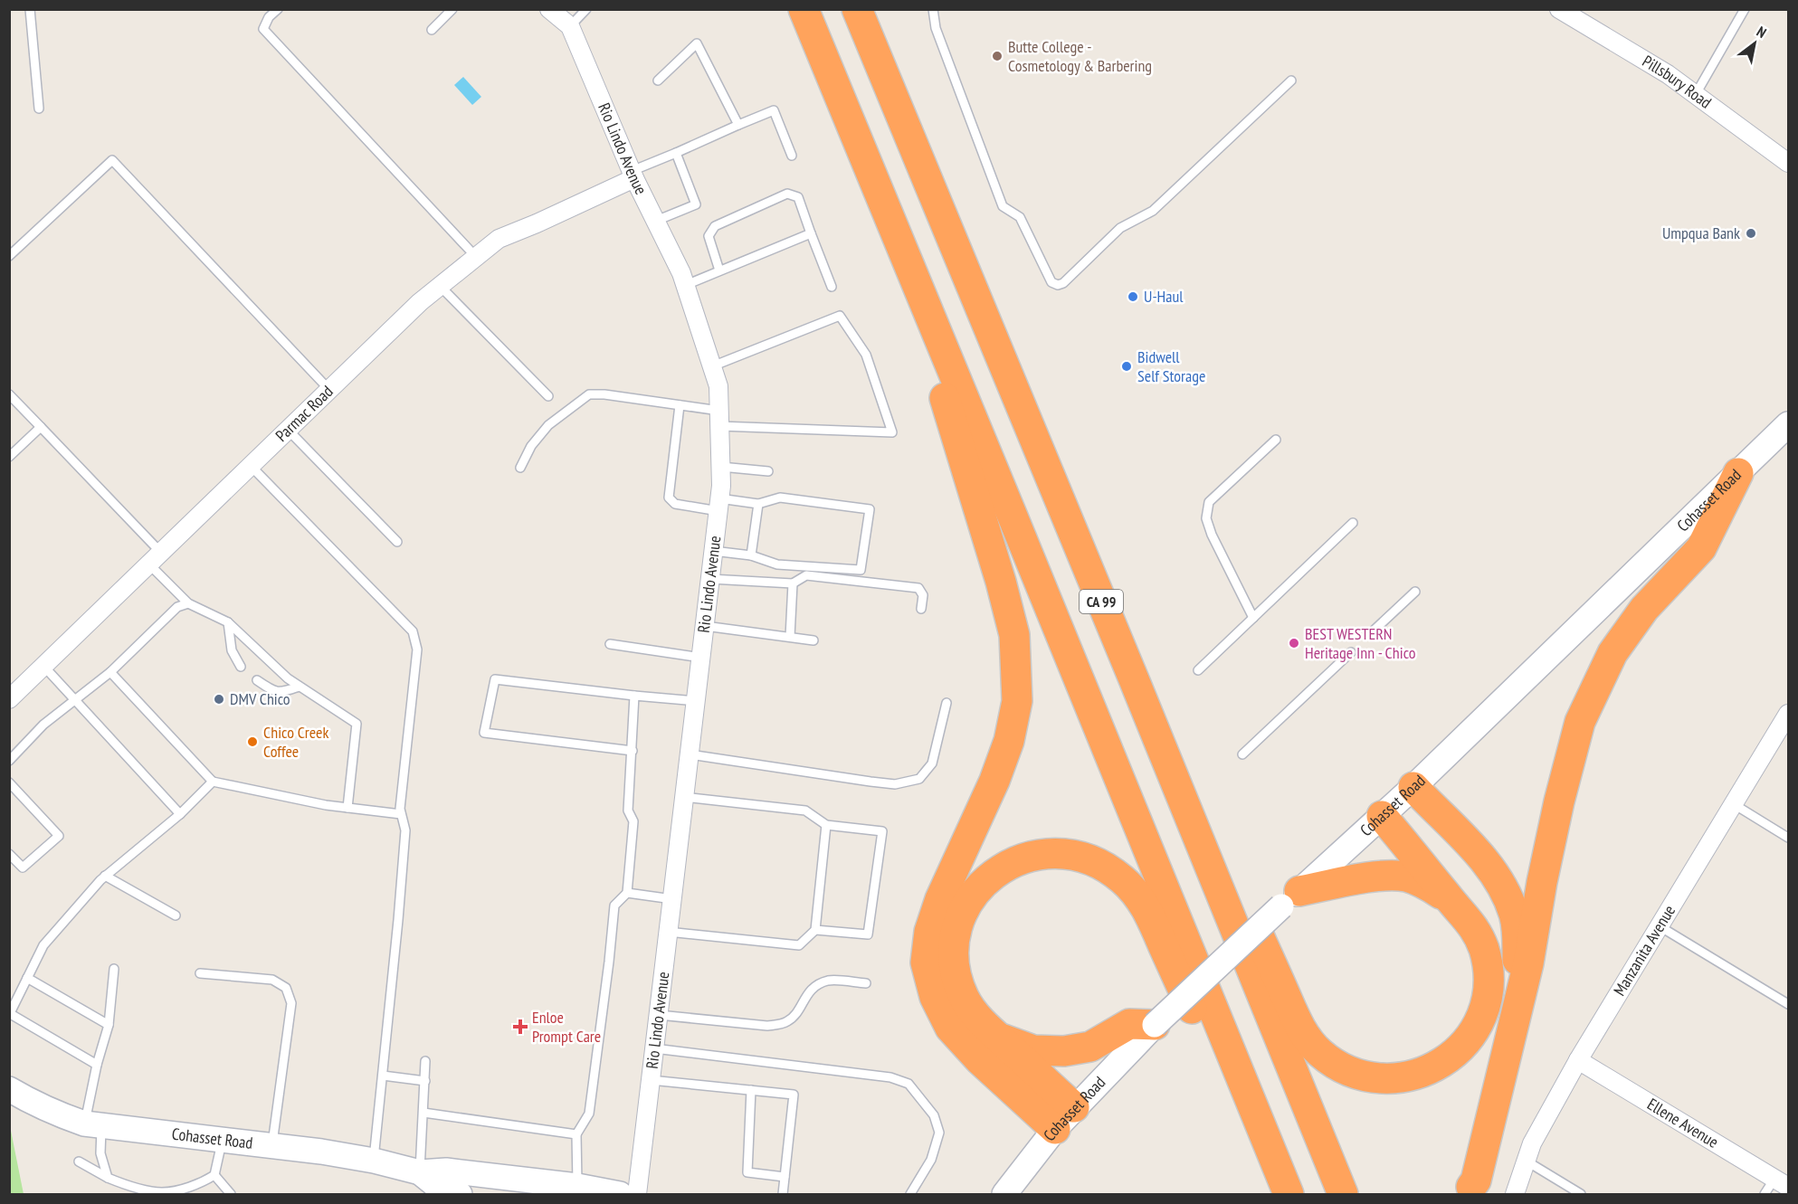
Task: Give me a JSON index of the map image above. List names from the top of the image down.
{
  "streets": {
    "highway": ["CA 99"],
    "main road": ["Cohasset Road"],
    "street": [
      "Pillsbury Road",
      "Rio Lindo Avenue",
      "Parmac Road",
      "Manzanita Avenue",
      "Ellene Avenue"
    ]
  },
  "crossings": [
    ["Rio Lindo Avenue", "Parmac Road"],
    ["Manzanita Avenue", "Ellene Avenue"]
  ],
  "places": {
    "other": [
      "Butte College - Cosmetology & Barbering",
      "Umpqua Bank",
      "U-Haul",
      "Bidwell Self Storage",
      "BEST WESTERN Heritage Inn - Chico",
      "DMV Chico",
      "Chico Creek Coffee"
    ],
    "health": ["Enloe Prompt Care"]
  },
  "north": "top right"
}
